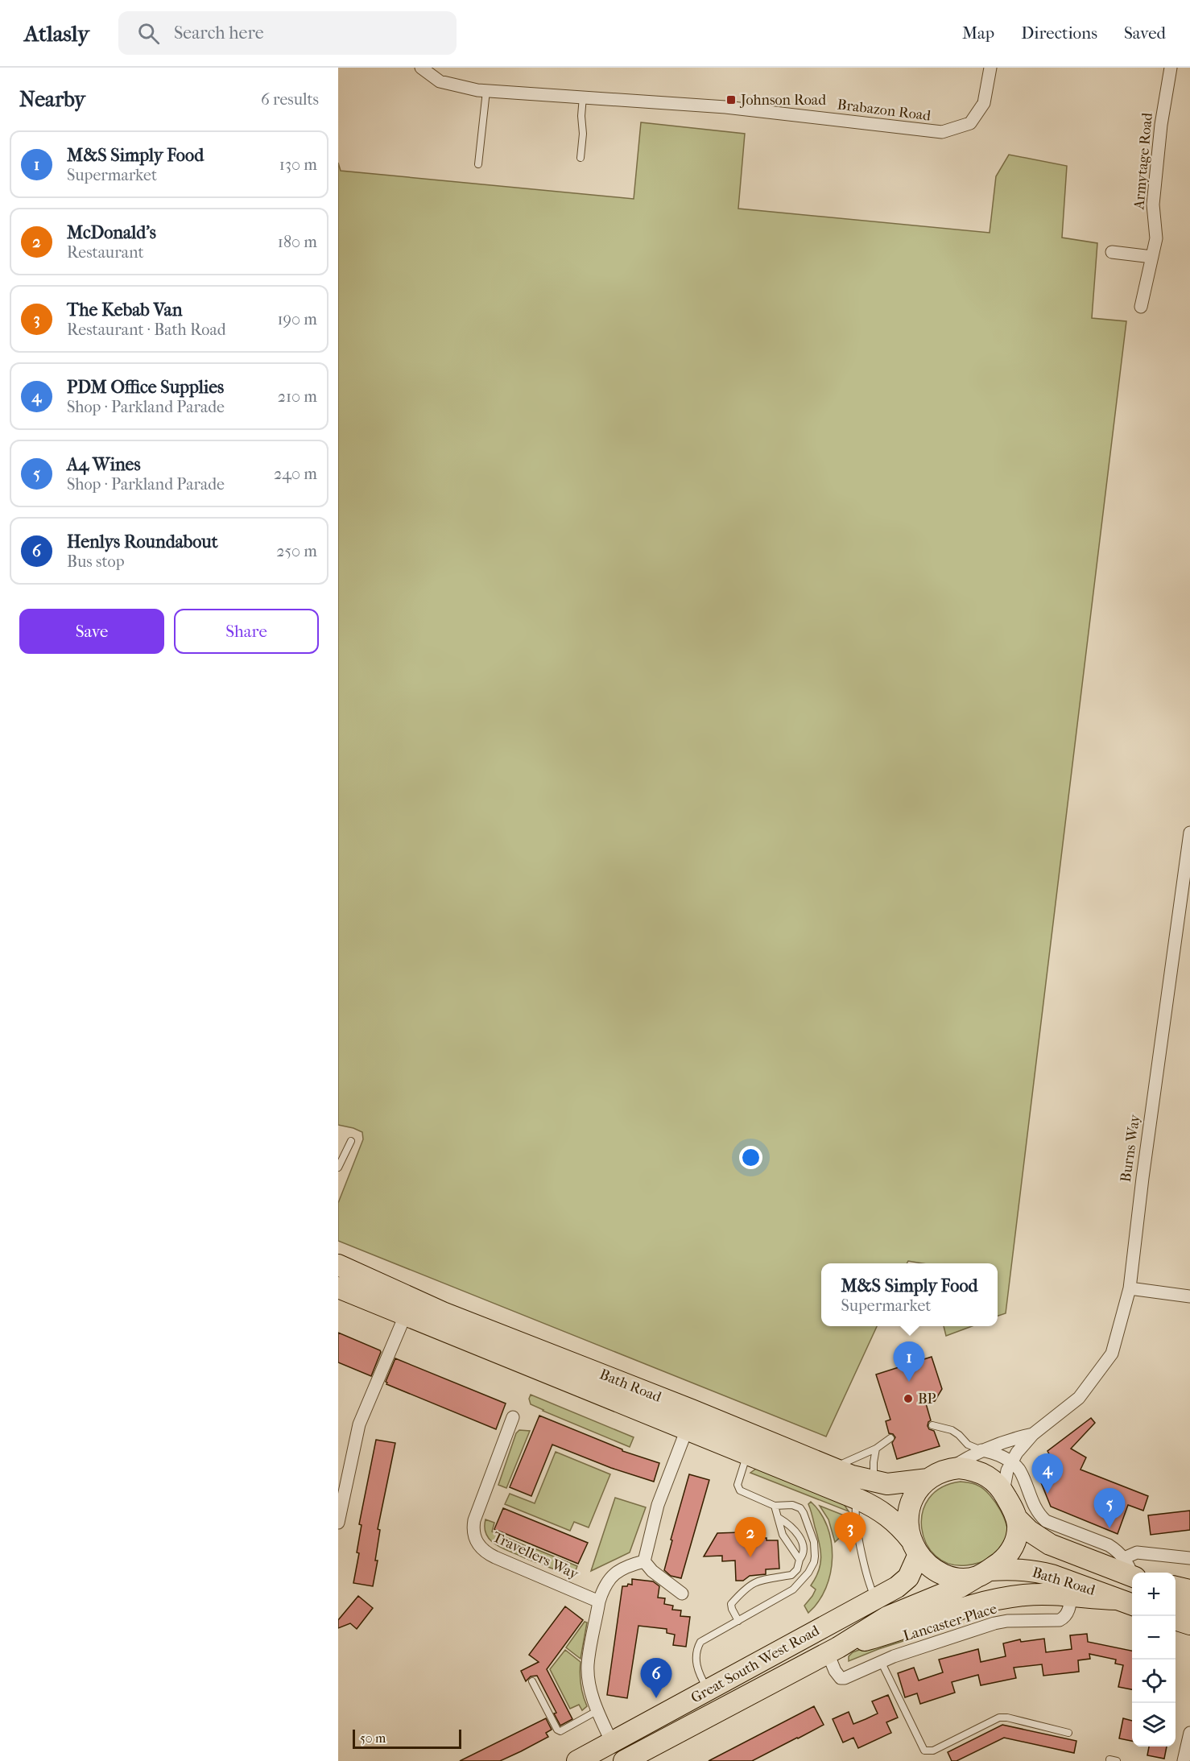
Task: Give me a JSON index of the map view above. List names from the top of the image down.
{
  "streets": {
    "highway": ["Bath Road", "Great South West Road"],
    "street": [
      "Brabazon Road",
      "Armytage Road",
      "Burns Way",
      "Travellers Way",
      "Lancaster Place"
    ]
  },
  "crossings": [
    ["Burns Way", "Bath Road"],
    ["Burns Way", "Great South West Road"],
    ["Bath Road", "Lancaster Place"],
    ["Bath Road", "Great South West Road"],
    ["Lancaster Place", "Great South West Road"]
  ],
  "places": {
    "transit": ["Johnson Road"],
    "other": ["BP"]
  },
  "scale_bar": "50 m",
  "page": {
    "header": "Atlasly",
    "search": "Search here",
    "nav": ["Map", "Directions", "Saved"],
    "heading": ["Nearby", "6 results"],
    "list": [
      {
        "mark": "1",
        "name": "M&S Simply Food",
        "note": "Supermarket",
        "value": "130 m"
      },
      {
        "mark": "2",
        "name": "McDonald's",
        "note": "Restaurant",
        "value": "180 m"
      },
      {
        "mark": "3",
        "name": "The Kebab Van",
        "note": "Restaurant · Bath Road",
        "value": "190 m"
      },
      {
        "mark": "4",
        "name": "PDM Office Supplies",
        "note": "Shop · Parkland Parade",
        "value": "210 m"
      },
      {
        "mark": "5",
        "name": "A4 Wines",
        "note": "Shop · Parkland Parade",
        "value": "240 m"
      },
      {
        "mark": "6",
        "name": "Henlys Roundabout",
        "note": "Bus stop",
        "value": "250 m"
      }
    ],
    "buttons": ["Save", "Share"],
    "popup": ["M&S Simply Food", "Supermarket"],
    "pins": [
      "1",
      "4",
      "5",
      "3",
      "2",
      "6"
    ],
    "map_buttons": ["+", "−"],
    "scale": "50 m"
  }
}
